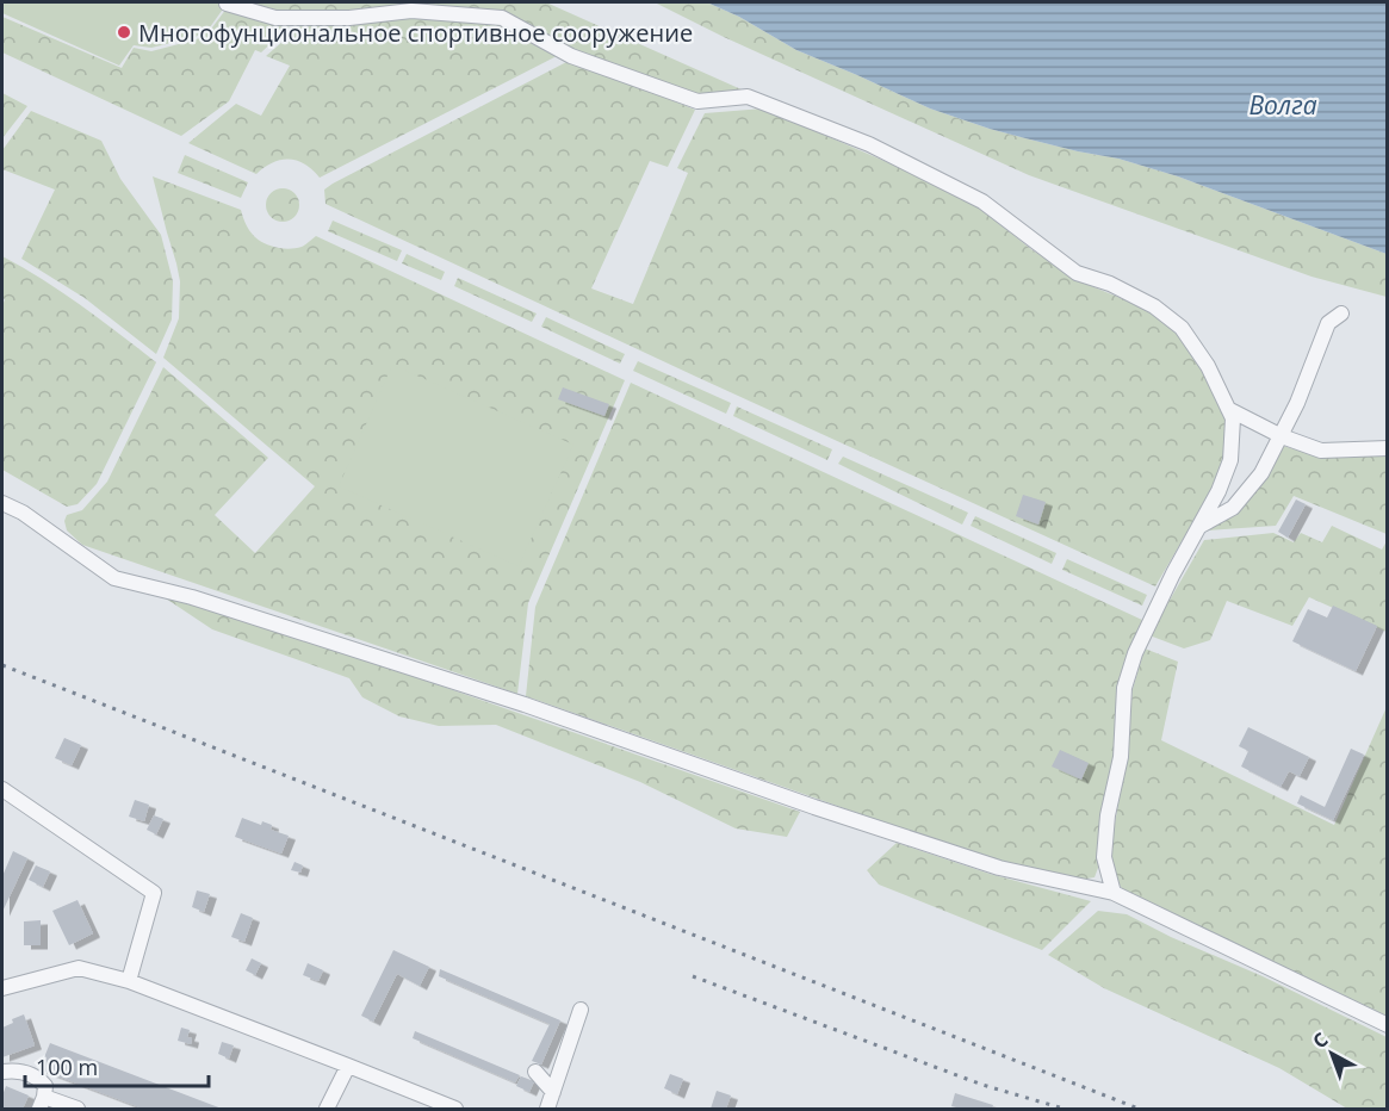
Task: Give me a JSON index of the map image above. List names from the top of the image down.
{
  "water": ["Волга"],
  "places": ["Многофунциональное спортивное сооружение"],
  "scale_bar": "100 m",
  "north": "top left"
}
